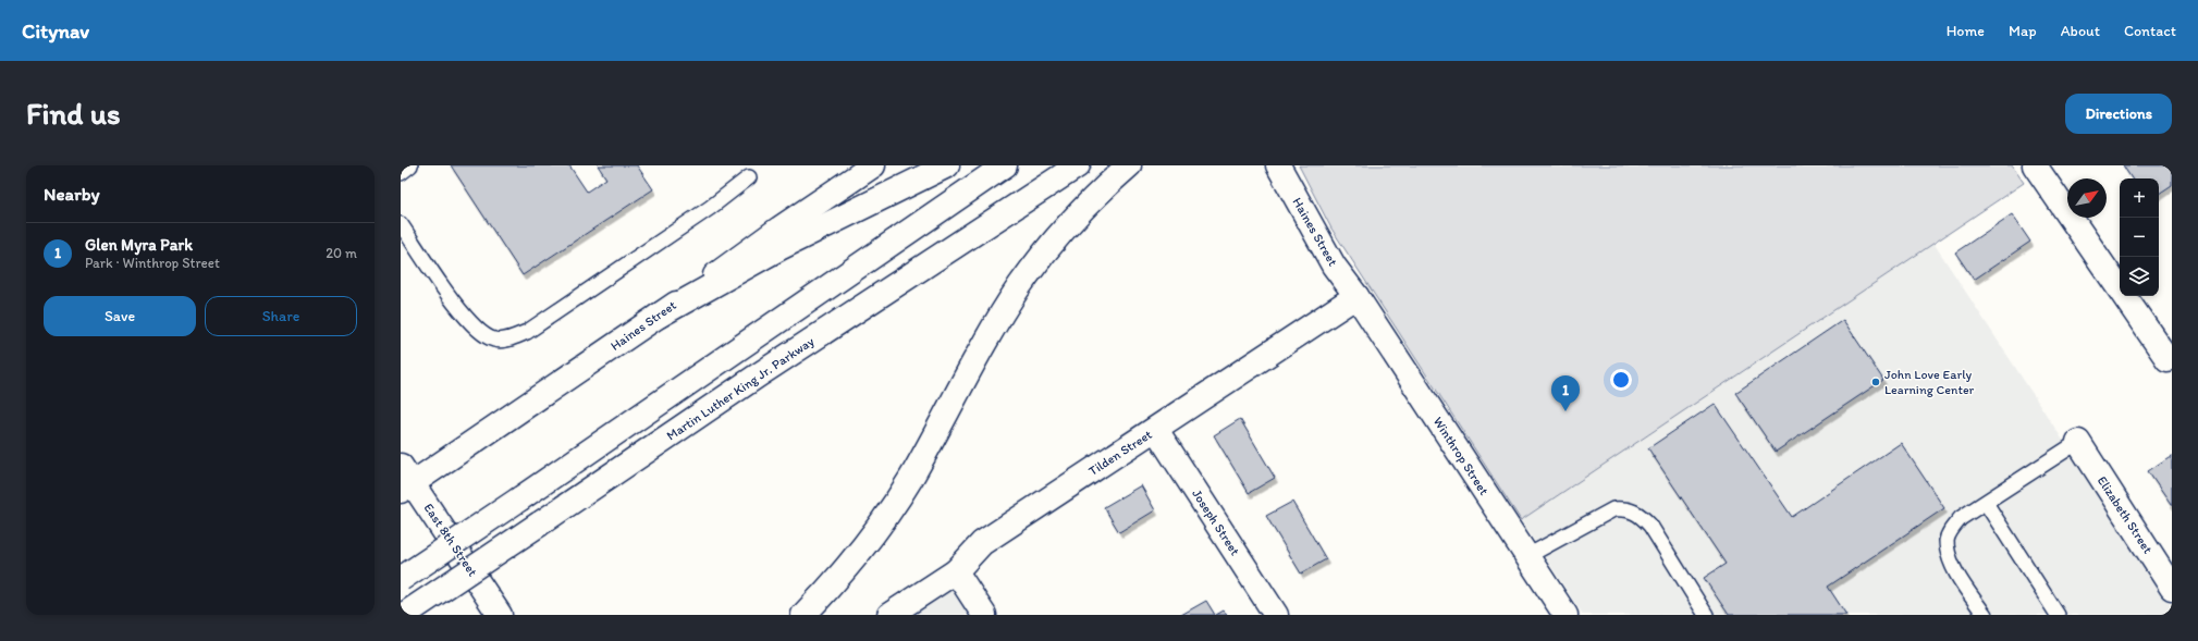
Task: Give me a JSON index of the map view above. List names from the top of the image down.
{
  "streets": {
    "main road": [
      "Haines Street",
      "Martin Luther King Jr. Parkway",
      "Tilden Street",
      "Winthrop Street",
      "Elizabeth Street",
      "Joseph Street",
      "East 8th Street"
    ]
  },
  "crossings": [
    ["Haines Street", "Tilden Street"],
    ["Haines Street", "Winthrop Street"],
    ["Haines Street", "East 8th Street"],
    ["Tilden Street", "Winthrop Street"],
    ["Tilden Street", "Joseph Street"]
  ],
  "places": ["John Love Early Learning Center"],
  "north": "top right",
  "page": {
    "header": "Citynav",
    "nav": [
      "Home",
      "Map",
      "About",
      "Contact"
    ],
    "buttons": [
      "Directions",
      ["Save", "Share"]
    ],
    "title": "Find us",
    "heading": "Nearby",
    "map_buttons": ["+", "−"],
    "list": [
      {
        "mark": "1",
        "name": "Glen Myra Park",
        "note": "Park · Winthrop Street",
        "value": "20 m"
      }
    ],
    "pins": "1"
  }
}
